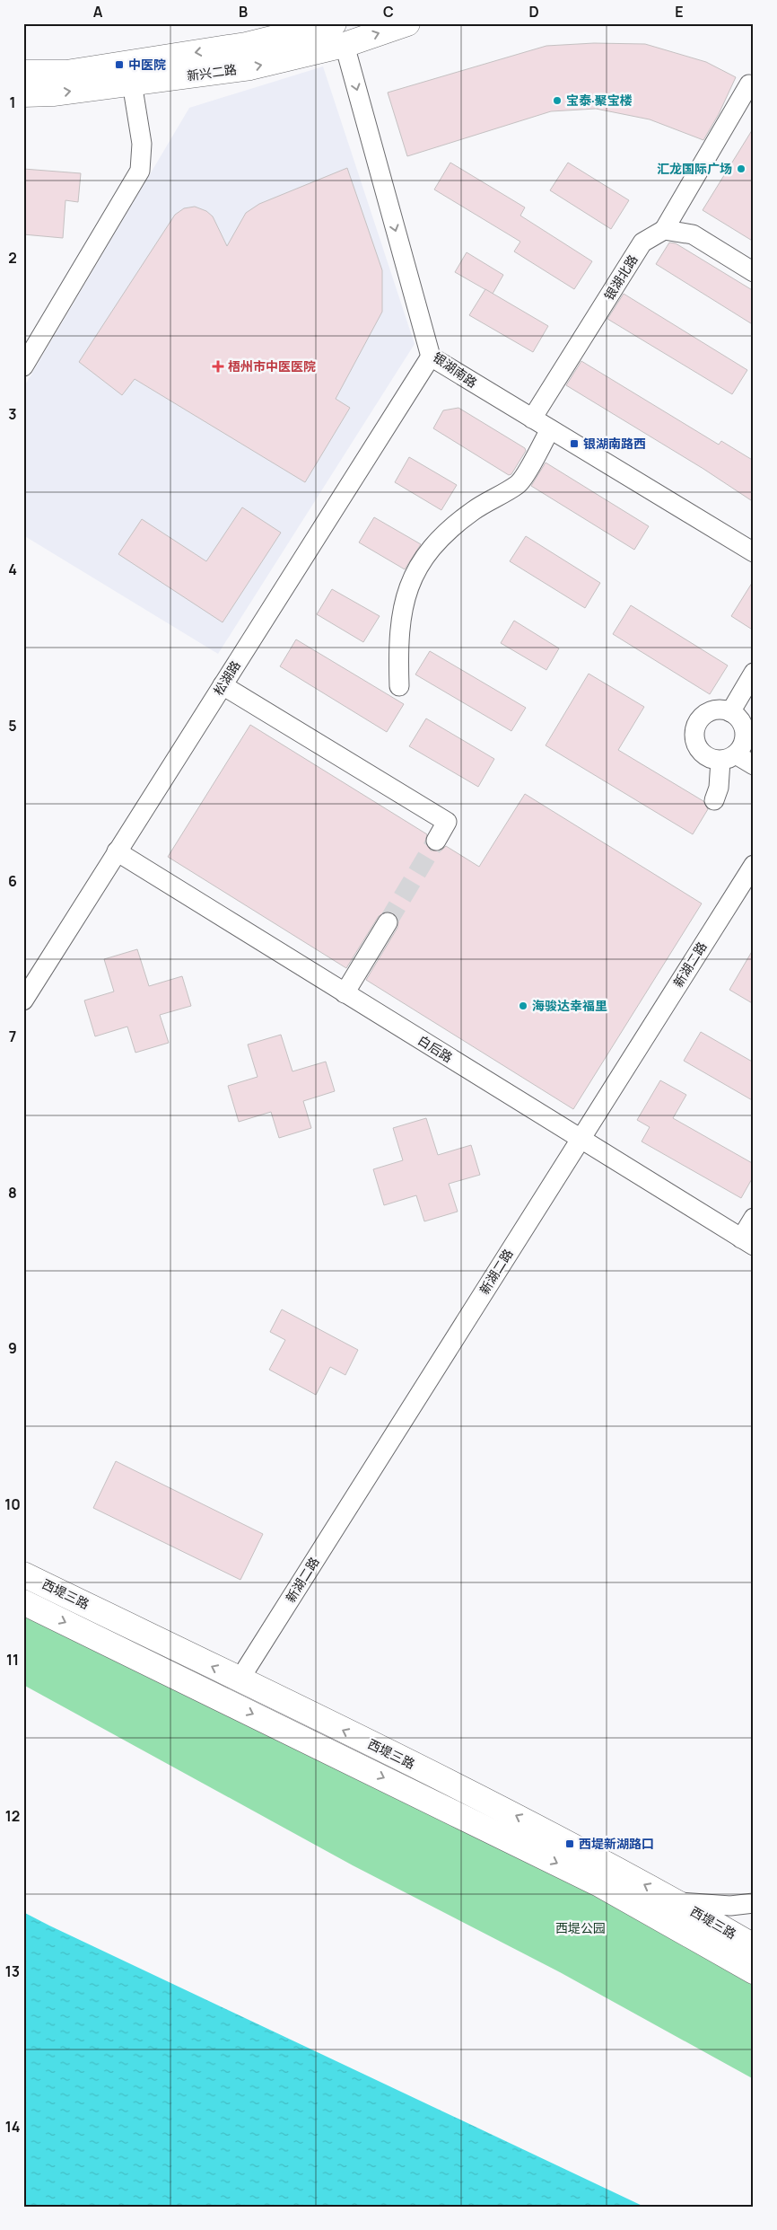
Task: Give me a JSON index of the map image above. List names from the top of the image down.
{
  "streets": {
    "main road": ["新兴二路", "西堤三路"],
    "street": [
      "银湖北路",
      "银湖南路",
      "松湖路",
      "新湖二路",
      "白后路"
    ]
  },
  "crossings": [
    ["新兴二路", "银湖南路"],
    ["银湖北路", "银湖南路"],
    ["银湖南路", "松湖路"],
    ["松湖路", "白后路"],
    ["新湖二路", "白后路"],
    ["新湖二路", "西堤三路"]
  ],
  "one_way": ["银湖南路"],
  "parks": ["西堤公园"],
  "places": {
    "transit": ["中医院", "银湖南路西", "西堤新湖路口"],
    "other": ["宝泰·聚宝楼", "汇龙国际广场", "海骏达幸福里"],
    "health": ["梧州市中医医院"]
  },
  "grid": {
    "columns": [
      "A",
      "B",
      "C",
      "D",
      "E"
    ],
    "rows": [
      "1",
      "2",
      "3",
      "4",
      "5",
      "6",
      "7",
      "8",
      "9",
      "10",
      "11",
      "12",
      "13",
      "14"
    ]
  }
}
